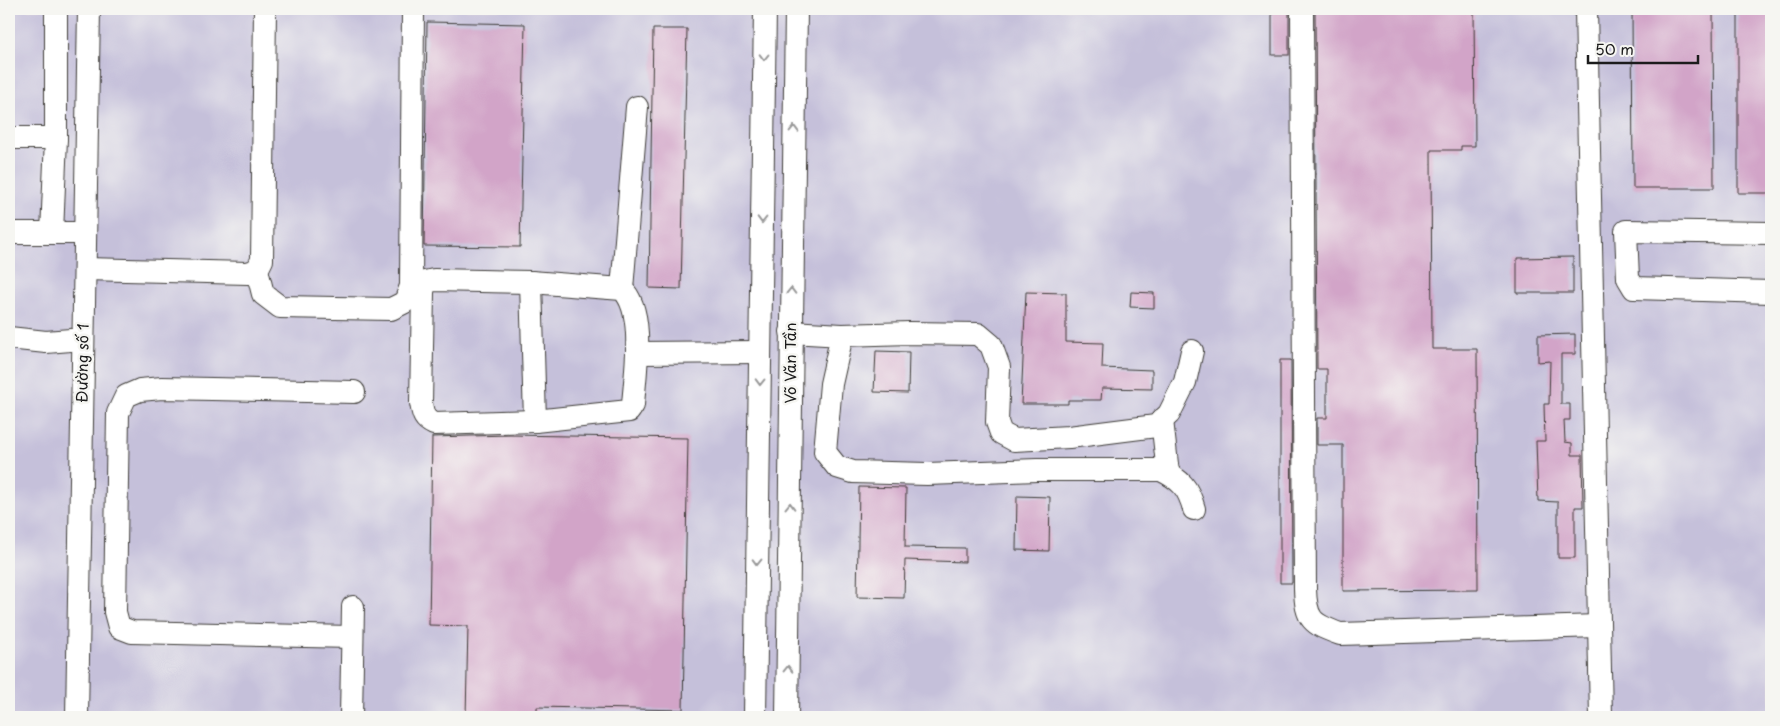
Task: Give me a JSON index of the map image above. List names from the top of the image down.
{
  "streets": {
    "street": ["Đường số 1", "Võ Văn Tần"]
  },
  "scale_bar": "50 m"
}
